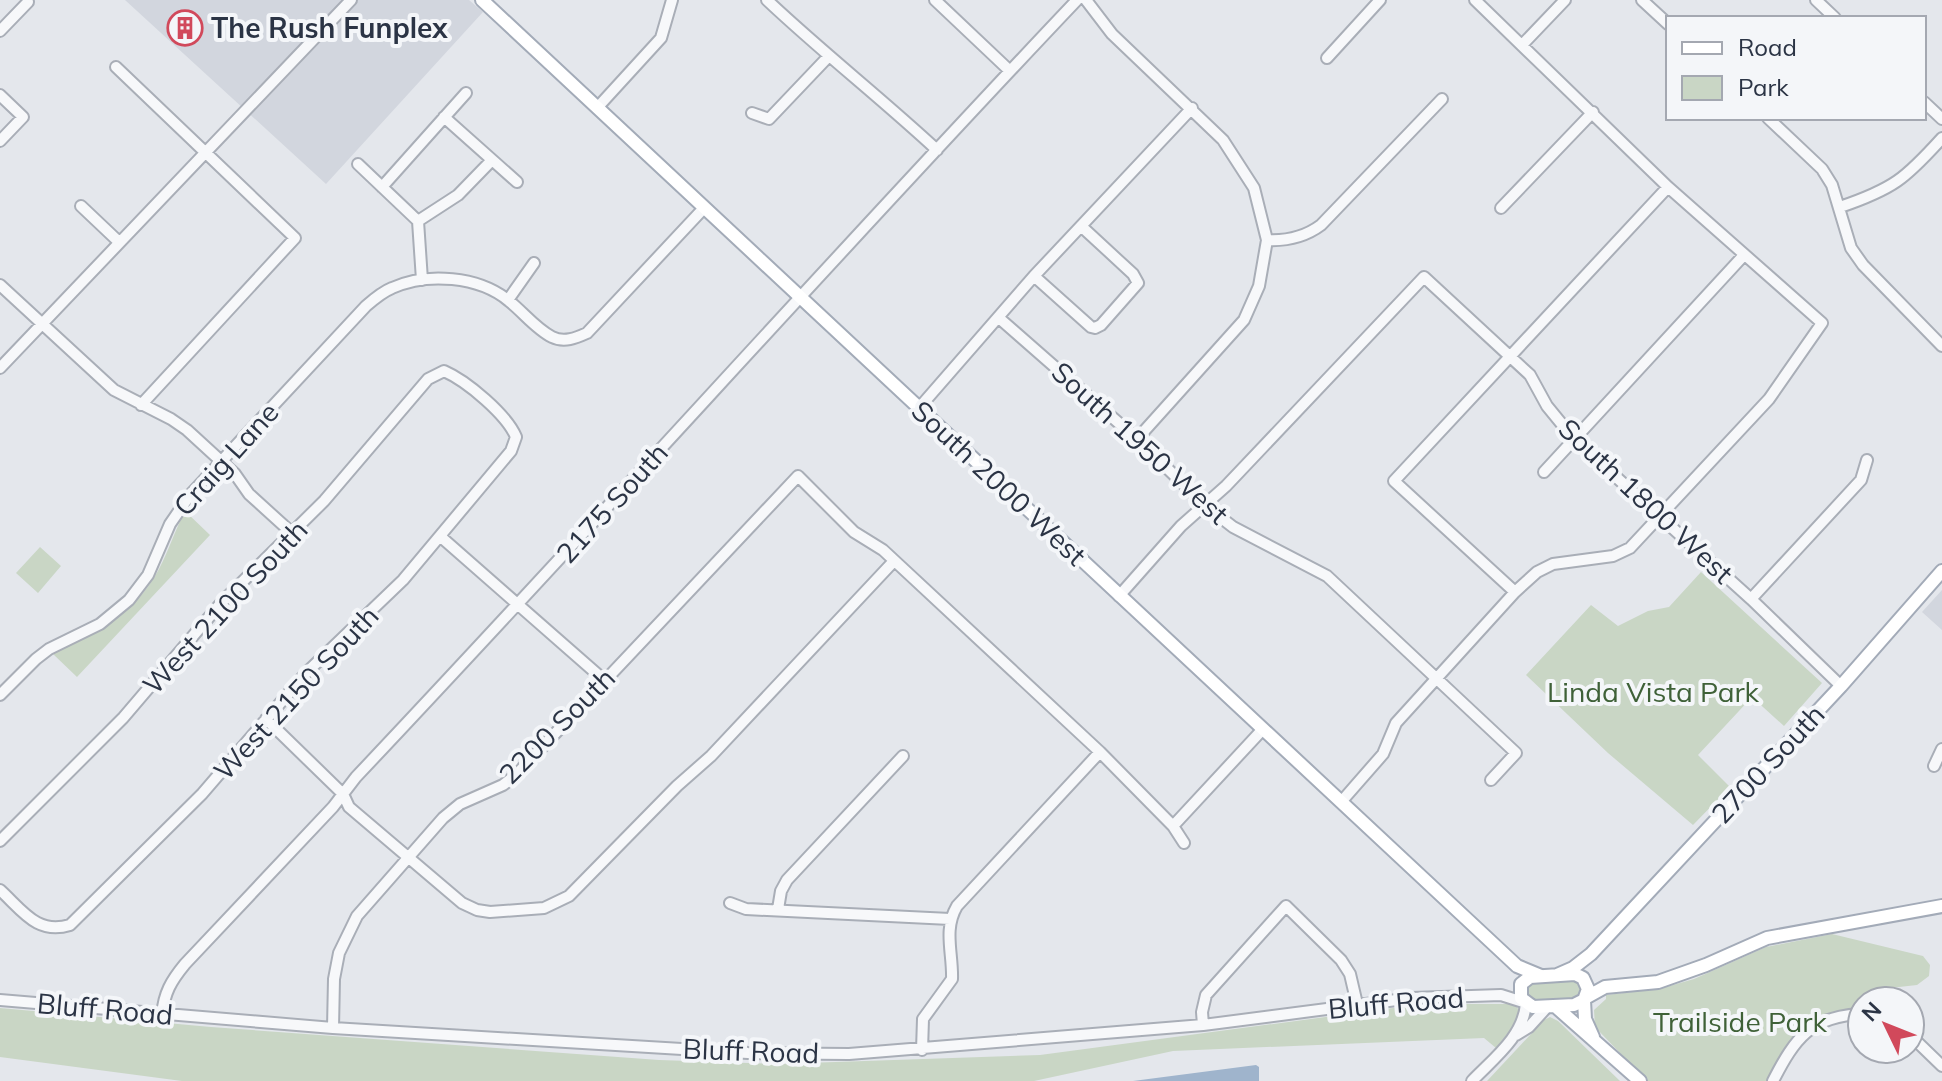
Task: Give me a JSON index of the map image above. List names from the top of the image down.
{
  "streets": {
    "main road": ["South 2000 West", "2700 South"],
    "street": [
      "South 1950 West",
      "Craig Lane",
      "South 1800 West",
      "2175 South",
      "West 2100 South",
      "West 2150 South",
      "2200 South",
      "Bluff Road"
    ]
  },
  "crossings": [
    ["South 1950 West", "South 1800 West"],
    ["South 2000 West", "2175 South"],
    ["South 1800 West", "2700 South"],
    ["2175 South", "Bluff Road"],
    ["West 2100 South", "West 2150 South"],
    ["2200 South", "Bluff Road"]
  ],
  "parks": ["Linda Vista Park", "Trailside Park"],
  "places": {
    "building": ["The Rush Funplex"]
  },
  "legend": ["Road", "Park"],
  "north": "top left"
}
